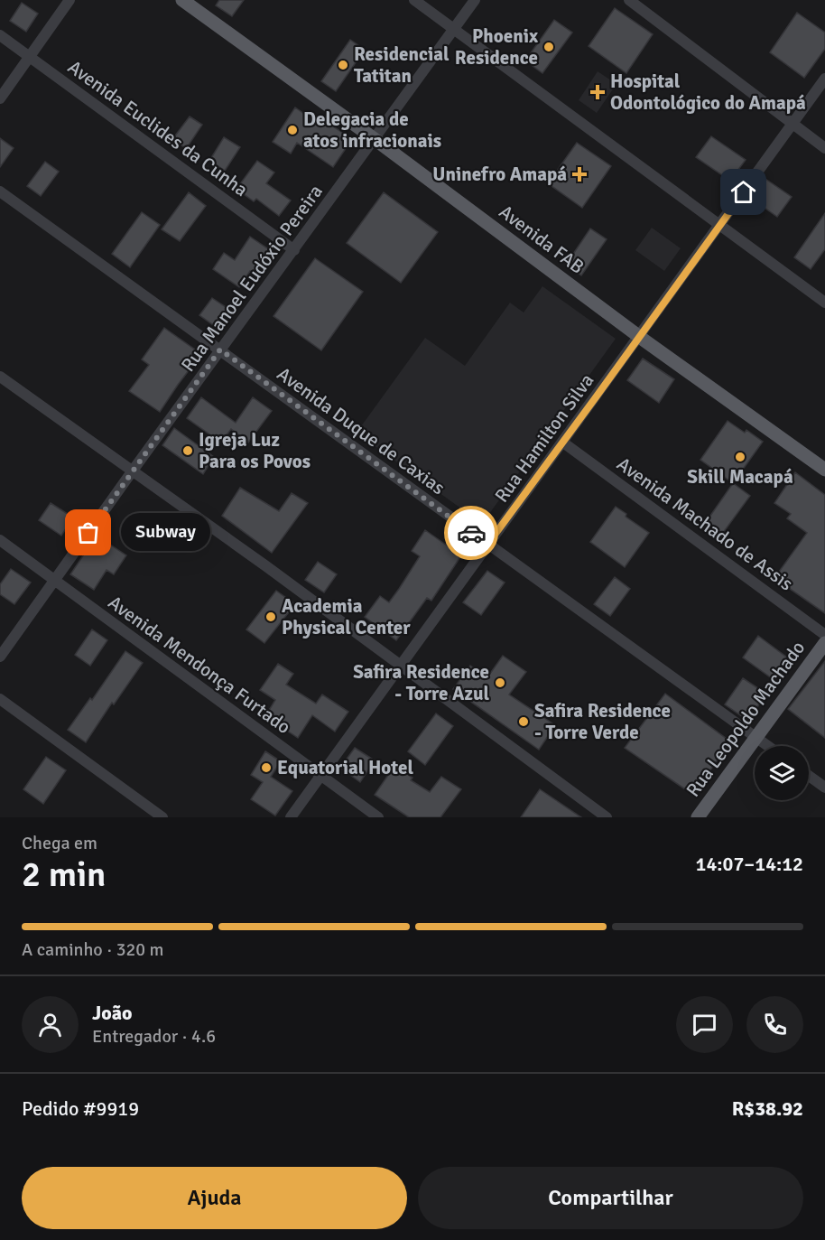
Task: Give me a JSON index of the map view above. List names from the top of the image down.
{
  "streets": {
    "main road": ["Avenida FAB", "Rua Leopoldo Machado"],
    "street": [
      "Avenida Euclides da Cunha",
      "Rua Manoel Eudóxio Pereira",
      "Avenida Duque de Caxias",
      "Rua Hamilton Silva",
      "Avenida Machado de Assis",
      "Avenida Mendonça Furtado"
    ]
  },
  "crossings": [
    ["Avenida Euclides da Cunha", "Rua Manoel Eudóxio Pereira"],
    ["Avenida FAB", "Rua Manoel Eudóxio Pereira"],
    ["Avenida FAB", "Rua Hamilton Silva"],
    ["Rua Manoel Eudóxio Pereira", "Avenida Duque de Caxias"],
    ["Rua Manoel Eudóxio Pereira", "Avenida Mendonça Furtado"],
    ["Avenida Duque de Caxias", "Rua Hamilton Silva"],
    ["Avenida Duque de Caxias", "Rua Leopoldo Machado"],
    ["Rua Hamilton Silva", "Avenida Machado de Assis"],
    ["Rua Hamilton Silva", "Avenida Mendonça Furtado"]
  ],
  "places": {
    "other": [
      "Phoenix Residence",
      "Residencial Tatitan",
      "Delegacia de atos infracionais",
      "Igreja Luz Para os Povos",
      "Skill Macapá",
      "Subway",
      "Academia Physical Center",
      "Safira Residence - Torre Azul",
      "Safira Residence - Torre Verde",
      "Equatorial Hotel"
    ],
    "health": ["Hospital Odontológico do Amapá", "Uninefro Amapá"]
  },
  "page": {
    "bubble": "Subway",
    "heading": ["2 min", "Chega em", "14:07–14:12"],
    "panel": [
      "João",
      "Entregador · 4.6",
      "Pedido #9919",
      "R$38.92"
    ],
    "bar": "A caminho · 320 m",
    "buttons": ["Ajuda", "Compartilhar"]
  }
}
